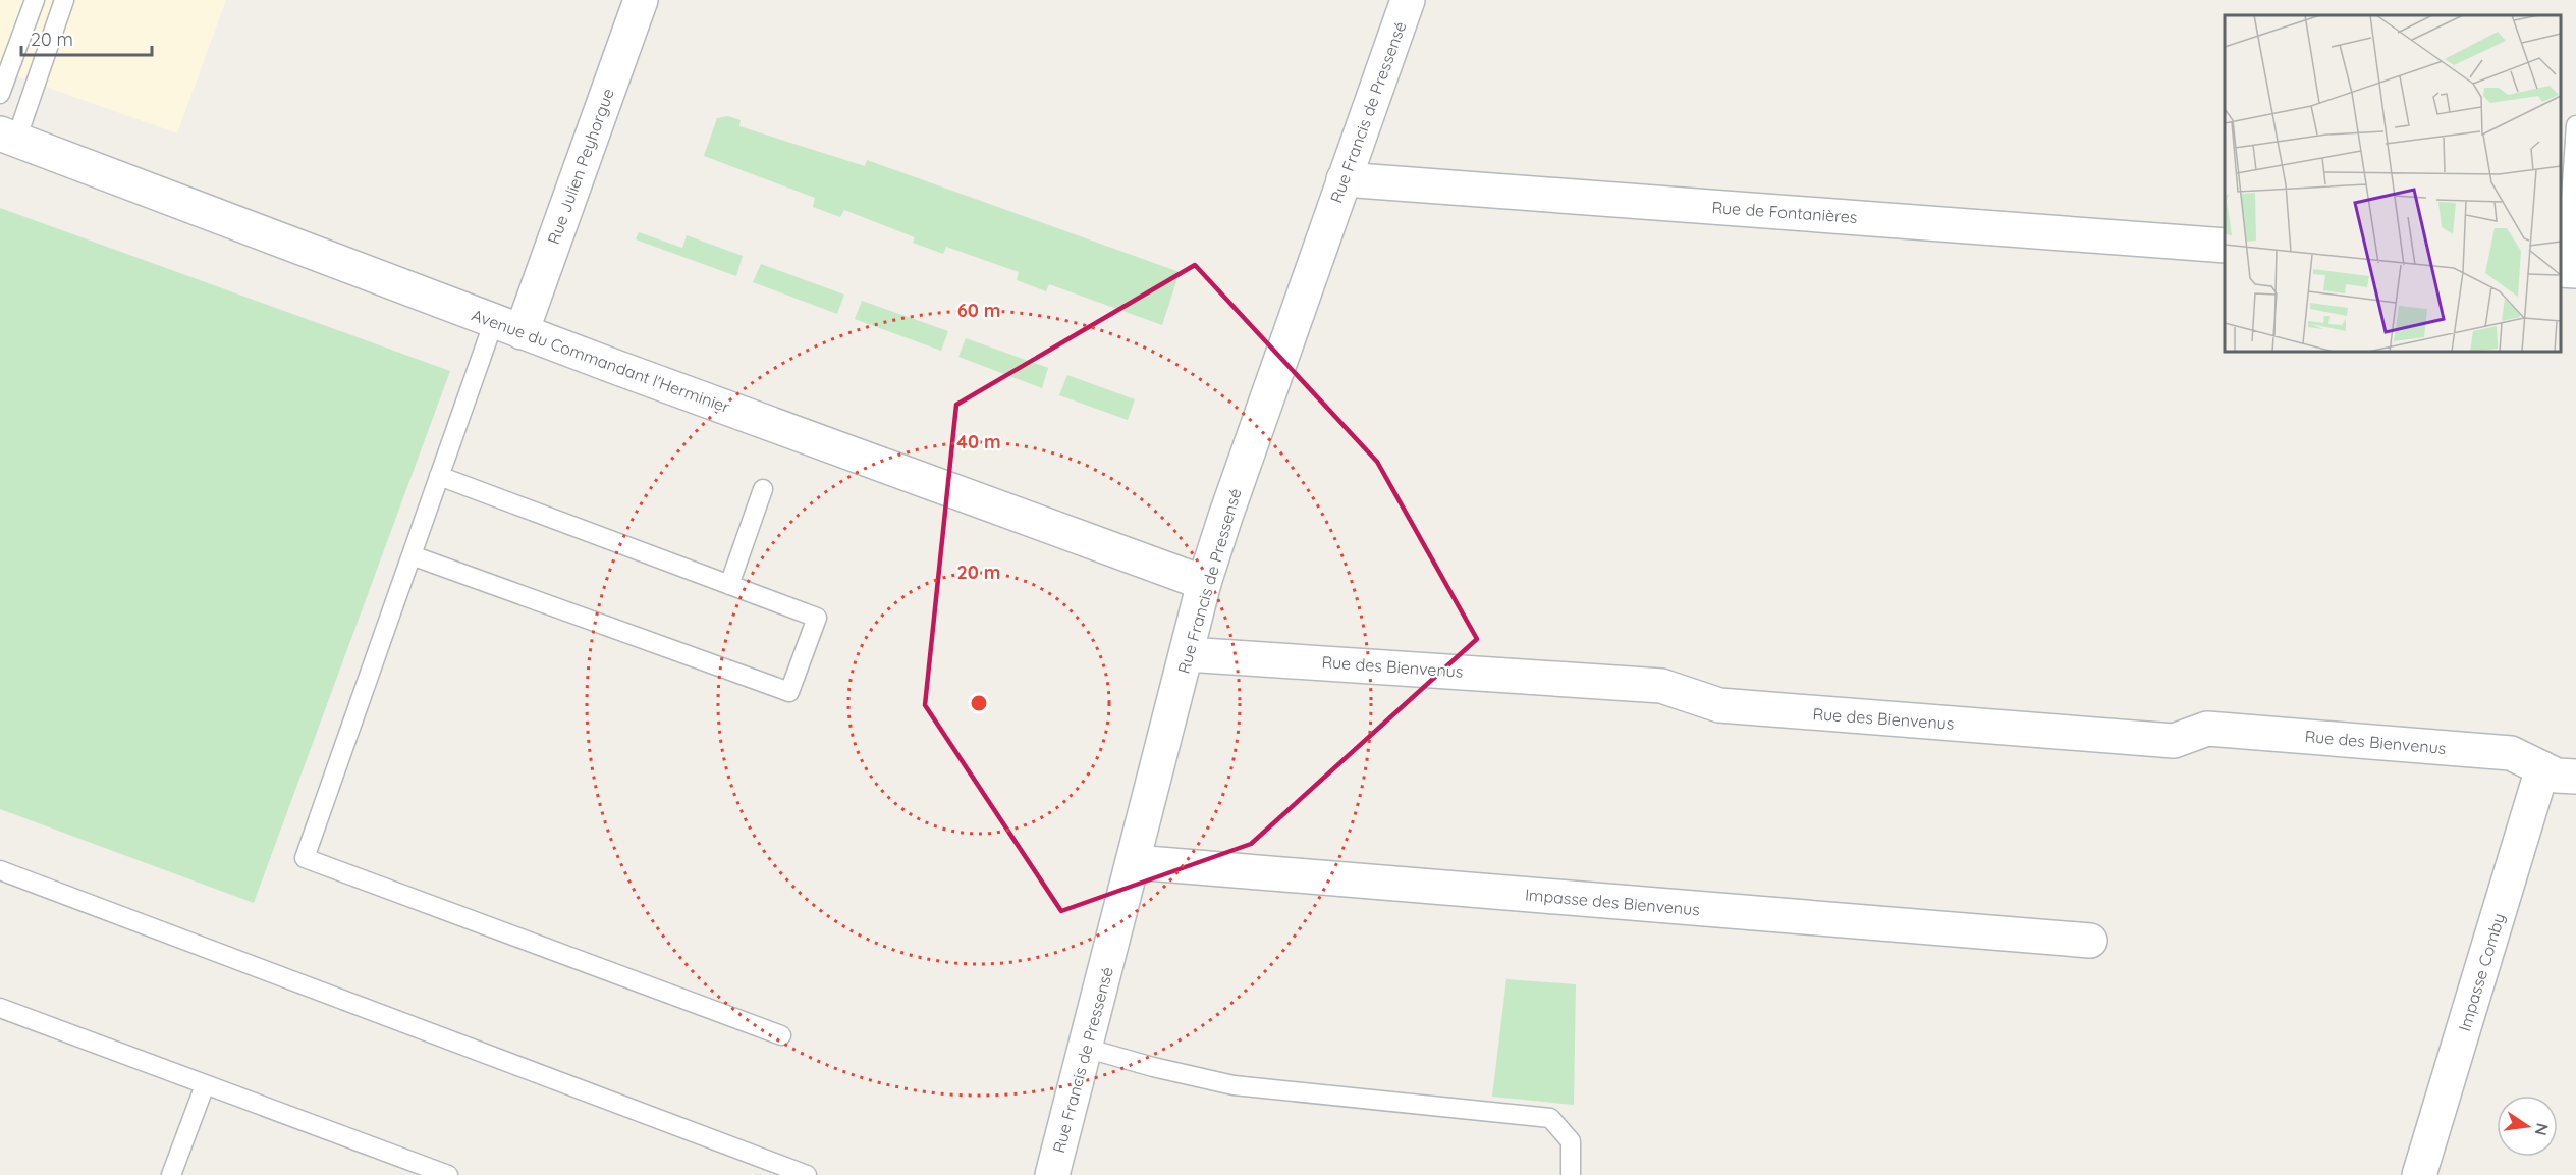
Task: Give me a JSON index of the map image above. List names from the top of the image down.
{
  "streets": {
    "street": [
      "Rue Francis de Pressensé",
      "Rue Julien Peyhorgue",
      "Rue de Fontanières",
      "Avenue du Commandant l'Herminier",
      "Rue des Bienvenus",
      "Impasse des Bienvenus",
      "Impasse Comby"
    ]
  },
  "crossings": [
    ["Rue Francis de Pressensé", "Rue de Fontanières"],
    ["Rue Francis de Pressensé", "Avenue du Commandant l'Herminier"],
    ["Rue Francis de Pressensé", "Rue des Bienvenus"],
    ["Rue Francis de Pressensé", "Impasse des Bienvenus"],
    ["Rue Julien Peyhorgue", "Avenue du Commandant l'Herminier"],
    ["Rue des Bienvenus", "Impasse Comby"]
  ],
  "scale_bar": "20 m",
  "north": "right",
  "rings": ["60 m", "40 m", "20 m"]
}
